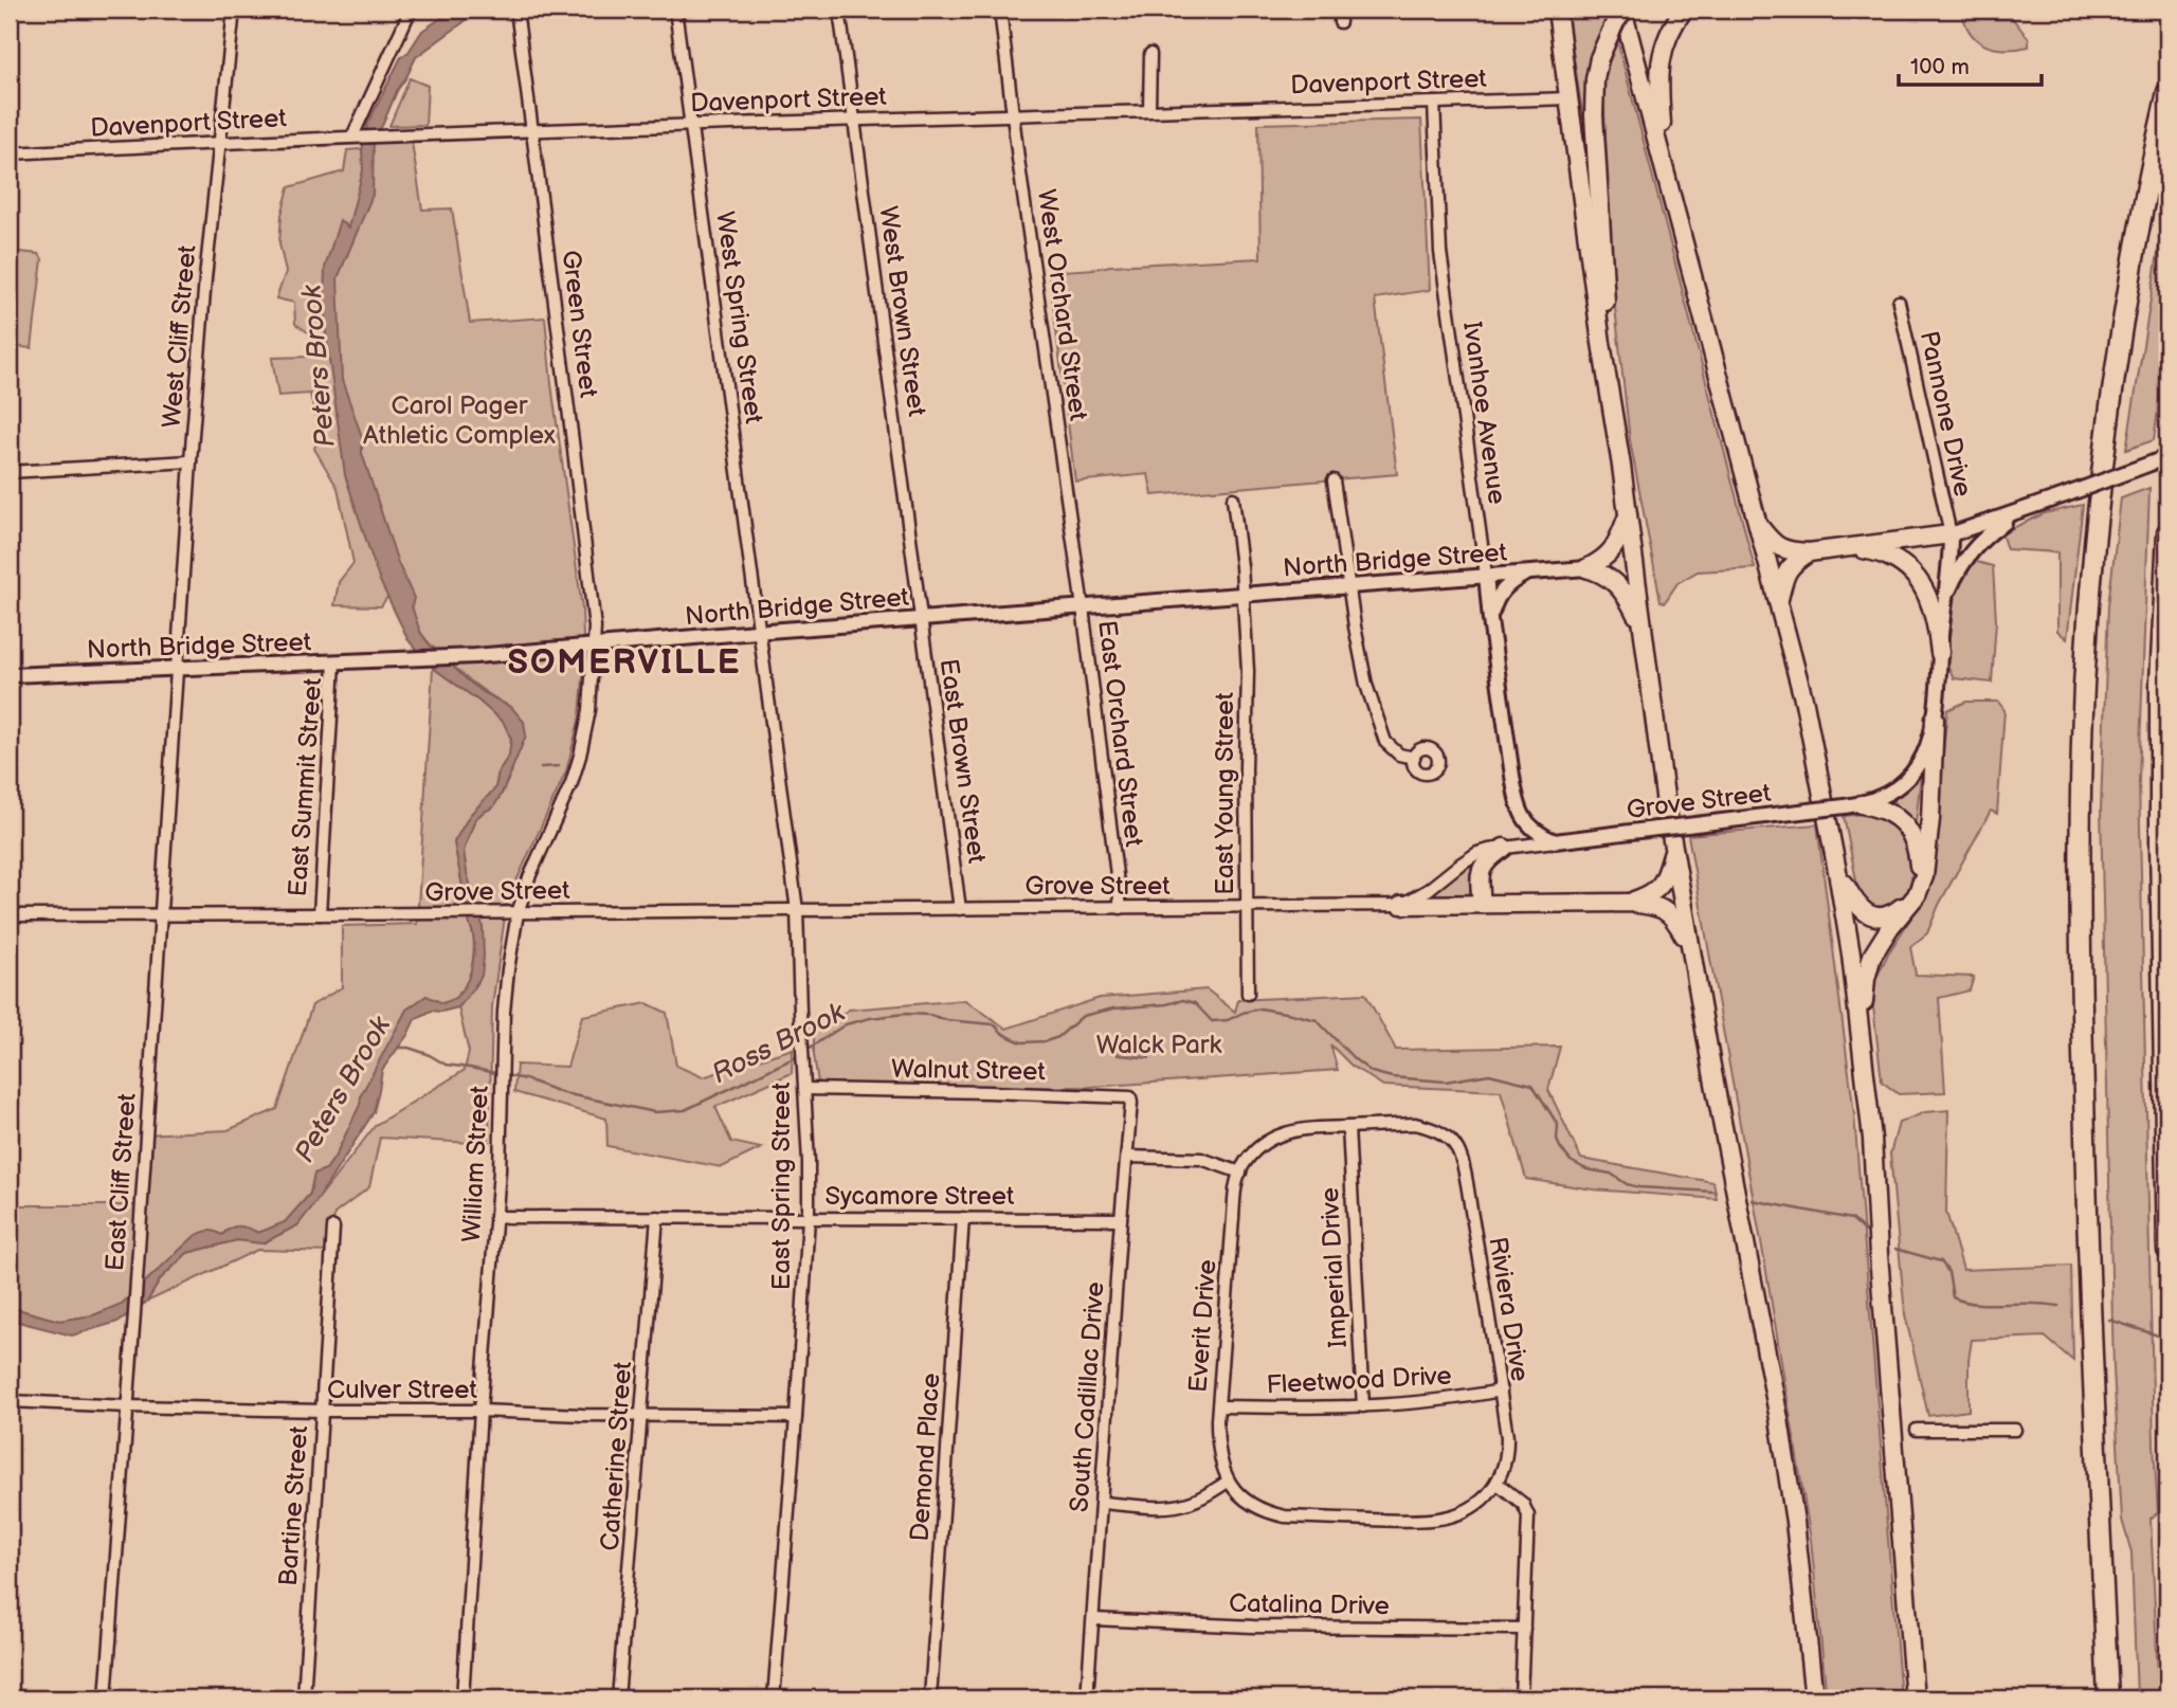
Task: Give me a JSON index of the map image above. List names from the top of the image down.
{
  "streets": {
    "street": [
      "Davenport Street",
      "West Orchard Street",
      "West Brown Street",
      "West Spring Street",
      "Green Street",
      "West Cliff Street",
      "Ivanhoe Avenue",
      "Pannone Drive",
      "North Bridge Street",
      "East Orchard Street",
      "East Brown Street",
      "East Summit Street",
      "East Young Street",
      "Grove Street",
      "Walnut Street",
      "William Street",
      "East Cliff Street",
      "East Spring Street",
      "Sycamore Street",
      "Imperial Drive",
      "Riviera Drive",
      "Everit Drive",
      "Fleetwood Drive",
      "Culver Street",
      "South Cadillac Drive",
      "Catherine Street",
      "Demond Place",
      "Bartine Street",
      "Catalina Drive"
    ]
  },
  "crossings": [
    ["Davenport Street", "West Orchard Street"],
    ["Davenport Street", "West Brown Street"],
    ["Davenport Street", "West Spring Street"],
    ["Davenport Street", "Green Street"],
    ["Davenport Street", "West Cliff Street"],
    ["Davenport Street", "Ivanhoe Avenue"],
    ["West Orchard Street", "North Bridge Street"],
    ["West Orchard Street", "East Orchard Street"],
    ["West Brown Street", "North Bridge Street"],
    ["West Brown Street", "East Brown Street"],
    ["West Spring Street", "North Bridge Street"],
    ["West Spring Street", "East Spring Street"],
    ["Green Street", "North Bridge Street"],
    ["Green Street", "William Street"],
    ["West Cliff Street", "North Bridge Street"],
    ["West Cliff Street", "East Cliff Street"],
    ["Ivanhoe Avenue", "North Bridge Street"],
    ["Ivanhoe Avenue", "Grove Street"],
    ["Pannone Drive", "Grove Street"],
    ["North Bridge Street", "East Orchard Street"],
    ["North Bridge Street", "East Brown Street"],
    ["North Bridge Street", "East Summit Street"],
    ["North Bridge Street", "East Young Street"],
    ["North Bridge Street", "William Street"],
    ["North Bridge Street", "East Cliff Street"],
    ["North Bridge Street", "East Spring Street"],
    ["East Orchard Street", "Grove Street"],
    ["East Brown Street", "Grove Street"],
    ["East Summit Street", "Grove Street"],
    ["East Young Street", "Grove Street"],
    ["Grove Street", "William Street"],
    ["Grove Street", "East Cliff Street"],
    ["Grove Street", "East Spring Street"],
    ["Walnut Street", "East Spring Street"],
    ["Walnut Street", "South Cadillac Drive"],
    ["William Street", "Sycamore Street"],
    ["William Street", "Culver Street"],
    ["East Cliff Street", "Culver Street"],
    ["East Spring Street", "Sycamore Street"],
    ["East Spring Street", "Culver Street"],
    ["Sycamore Street", "South Cadillac Drive"],
    ["Sycamore Street", "Catherine Street"],
    ["Sycamore Street", "Demond Place"],
    ["Imperial Drive", "Riviera Drive"],
    ["Imperial Drive", "Fleetwood Drive"],
    ["Riviera Drive", "Fleetwood Drive"],
    ["Everit Drive", "Fleetwood Drive"],
    ["Culver Street", "Catherine Street"],
    ["Culver Street", "Bartine Street"],
    ["South Cadillac Drive", "Catalina Drive"]
  ],
  "districts": ["SOMERVILLE"],
  "water": ["Peters Brook", "Ross Brook"],
  "parks": ["Carol Pager Athletic Complex", "Walck Park"],
  "scale_bar": "100 m"
}
